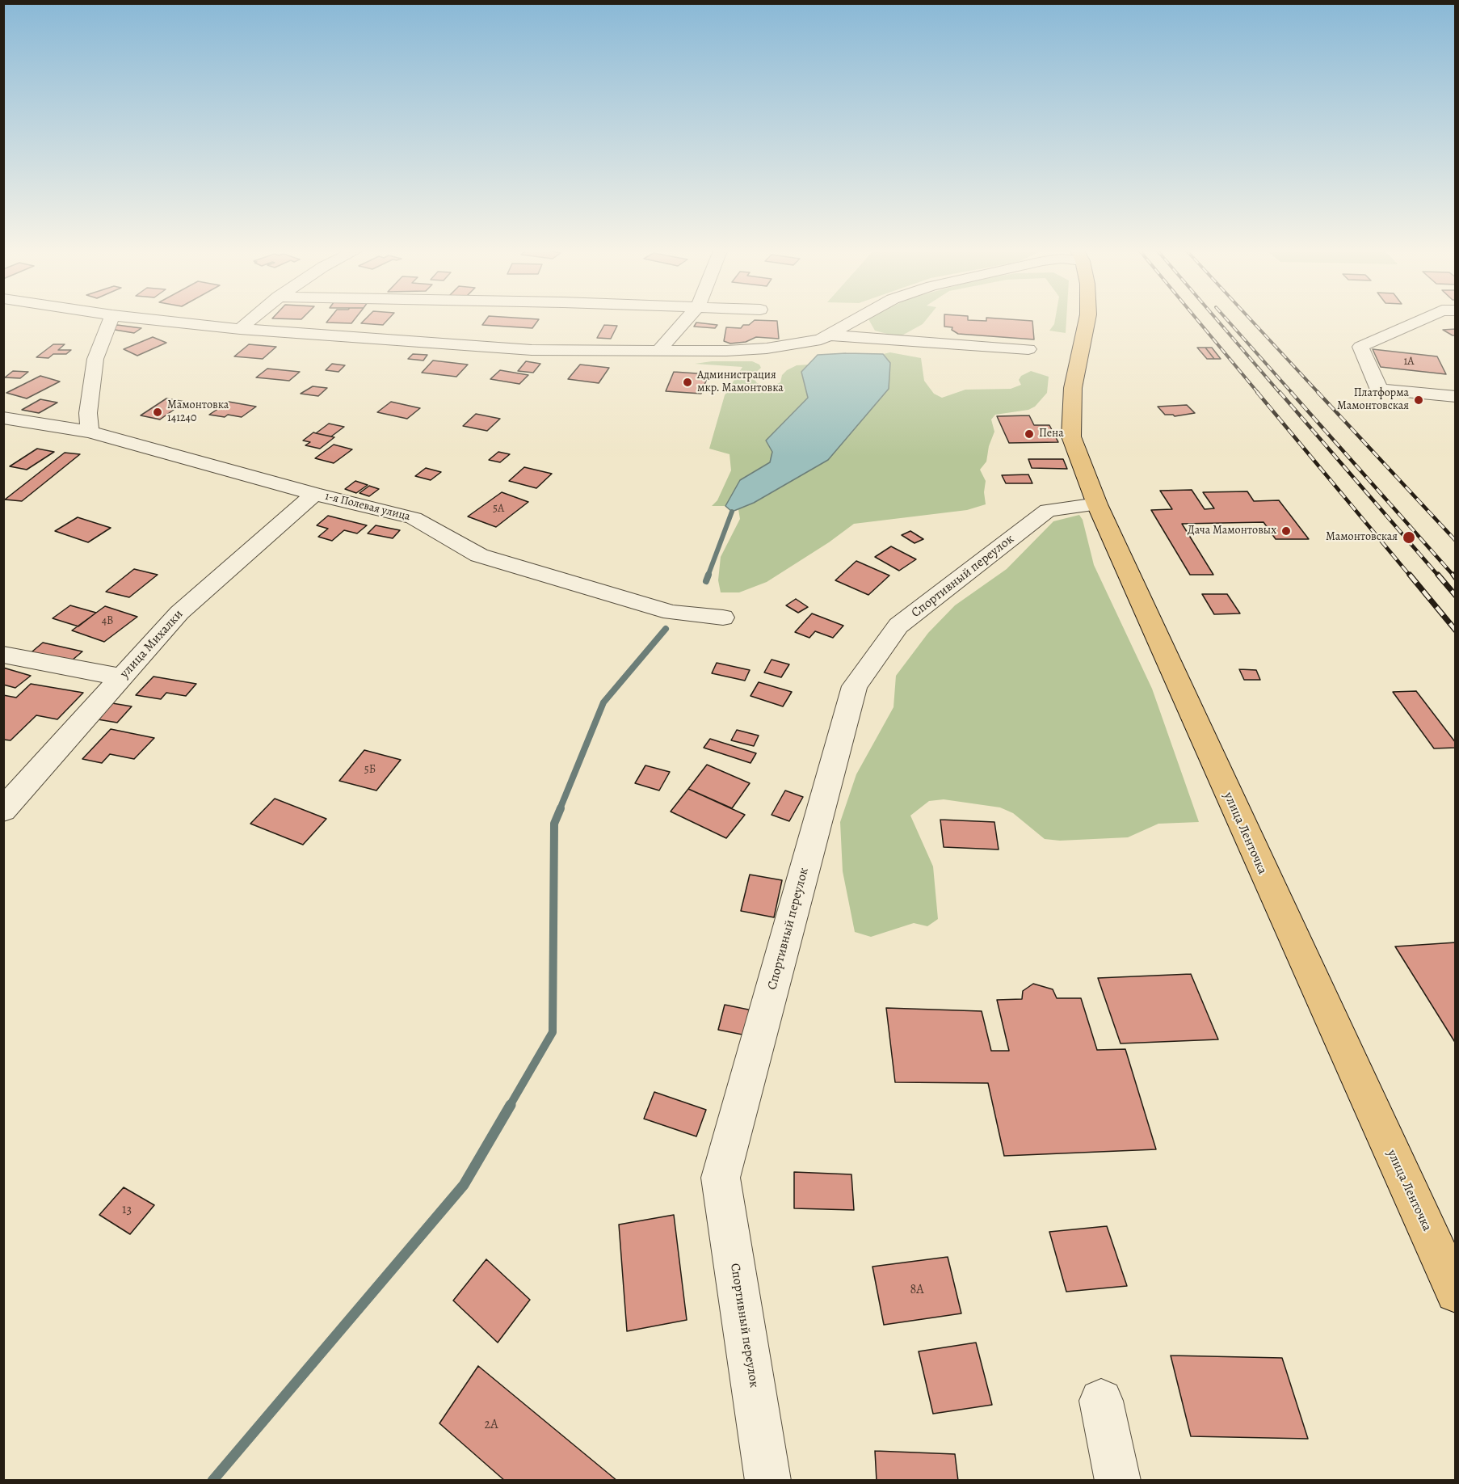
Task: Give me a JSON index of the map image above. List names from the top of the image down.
{
  "streets": {
    "main road": ["улица Ленточка"],
    "street": ["1-я Полевая улица", "Спортивный переулок", "улица Михалки"]
  },
  "crossings": [
    ["1-я Полевая улица", "улица Михалки"],
    ["Спортивный переулок", "улица Ленточка"]
  ],
  "places": [
    "Администрация мкр. Мамонтовка",
    "Платформа Мамонтовская",
    "Мамонтовка 141240",
    "Пена",
    "Дача Мамонтовых",
    "Мамонтовская"
  ],
  "house_numbers": [
    "1А",
    "5А",
    "4В",
    "5Б",
    "13",
    "8А",
    "2А"
  ]
}
